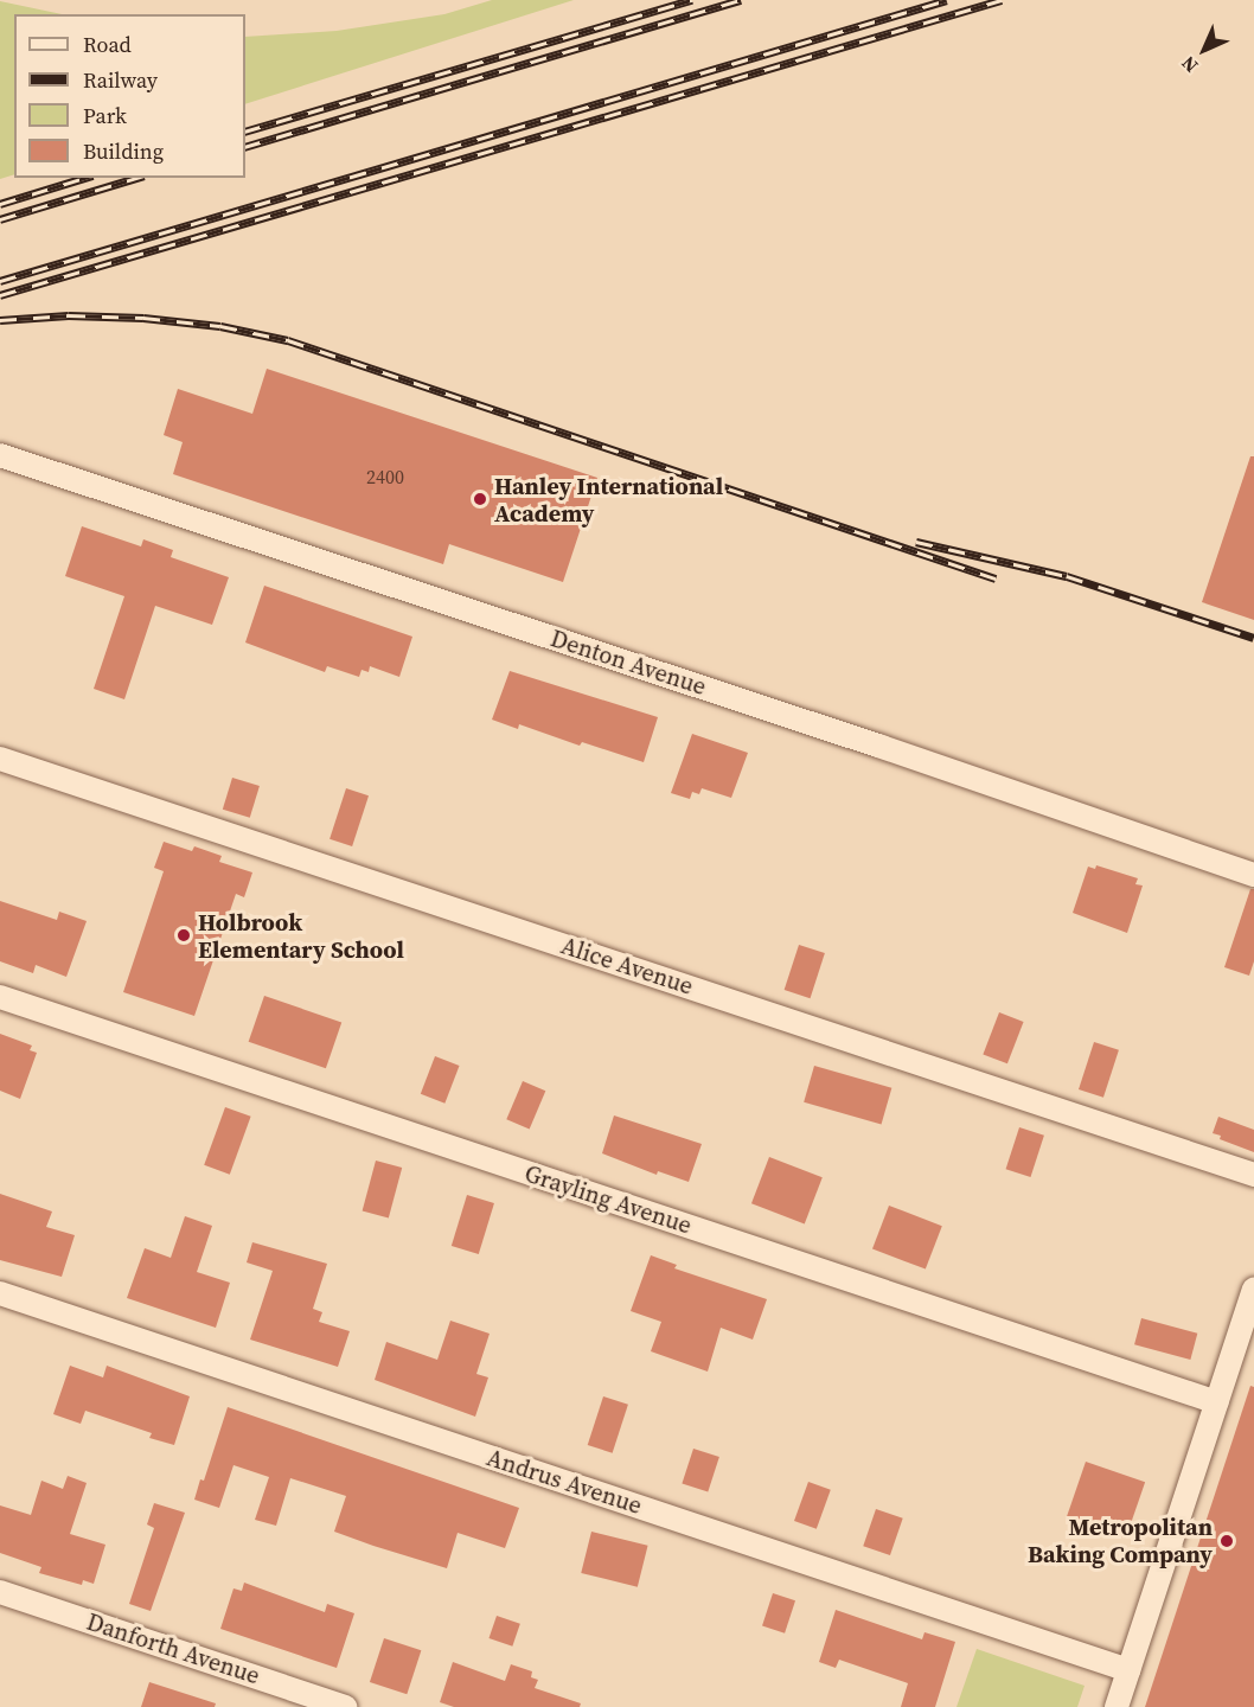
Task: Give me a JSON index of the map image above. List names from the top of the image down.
{
  "streets": {
    "street": [
      "Denton Avenue",
      "Alice Avenue",
      "Grayling Avenue",
      "Andrus Avenue",
      "Danforth Avenue"
    ]
  },
  "places": ["Hanley International Academy", "Holbrook Elementary School", "Metropolitan Baking Company"],
  "house_numbers": ["2400"],
  "legend": [
    "Road",
    "Railway",
    "Park",
    "Building"
  ],
  "north": "bottom left"
}
